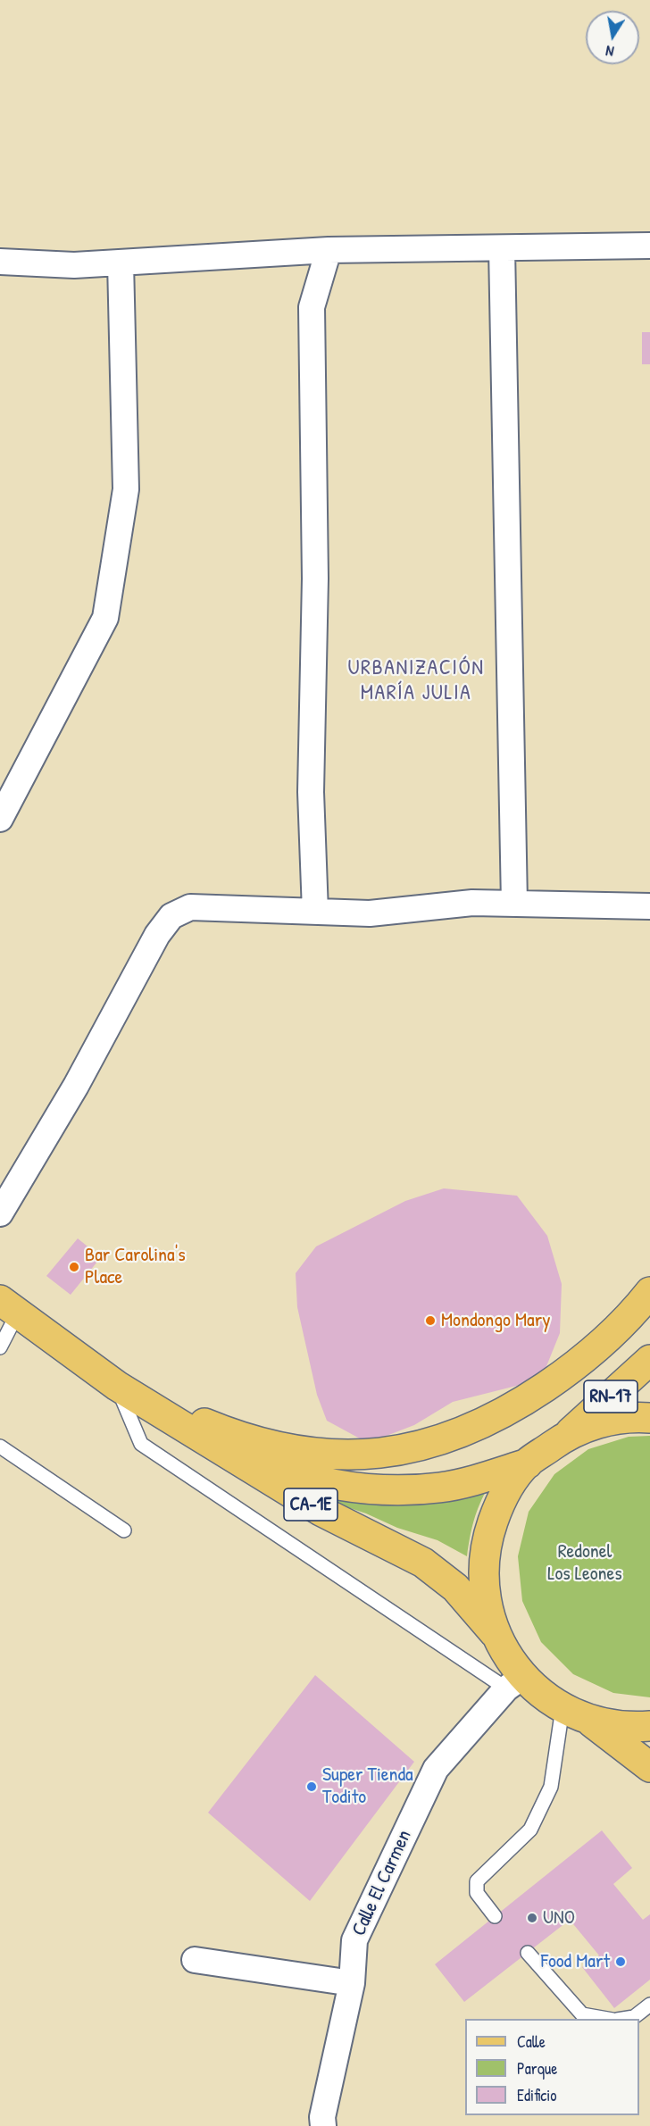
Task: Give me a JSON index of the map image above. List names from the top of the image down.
{
  "streets": {
    "main road": ["RN-17", "CA-1E"],
    "street": ["Calle El Carmen"]
  },
  "crossings": [
    ["RN-17", "CA-1E"],
    ["CA-1E", "Calle El Carmen"]
  ],
  "districts": ["URBANIZACIÓN MARÍA JULIA"],
  "parks": ["Redonel Los Leones"],
  "places": [
    "Bar Carolina's Place",
    "Mondongo Mary",
    "Super Tienda Todito",
    "UNO",
    "Food Mart"
  ],
  "legend": ["Calle", "Parque", "Edificio"],
  "north": "bottom"
}
